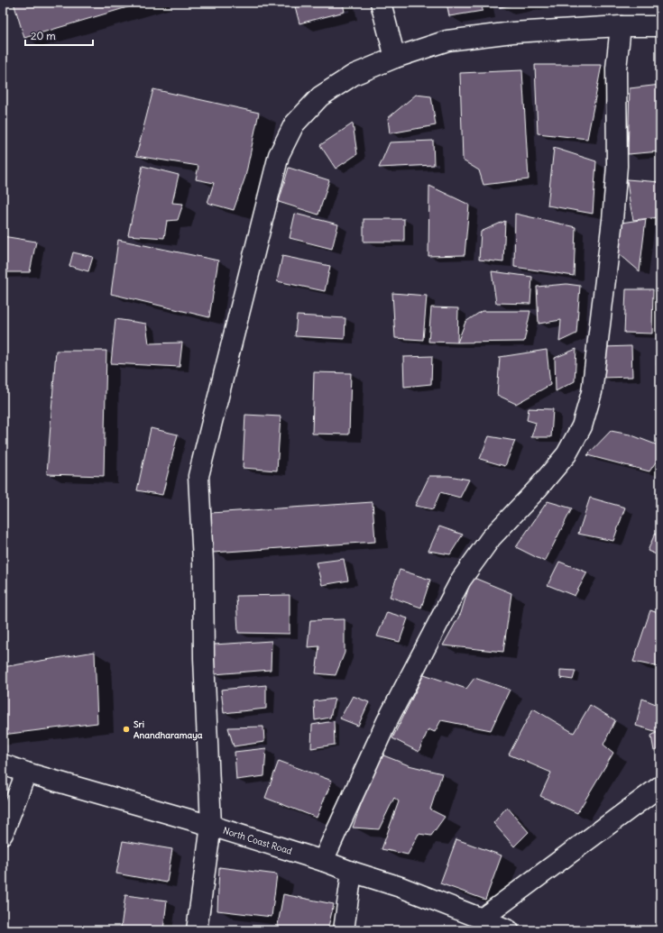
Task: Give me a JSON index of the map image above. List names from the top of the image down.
{
  "streets": {
    "street": ["North Coast Road"]
  },
  "places": ["Sri Anandharamaya"],
  "scale_bar": "20 m"
}
